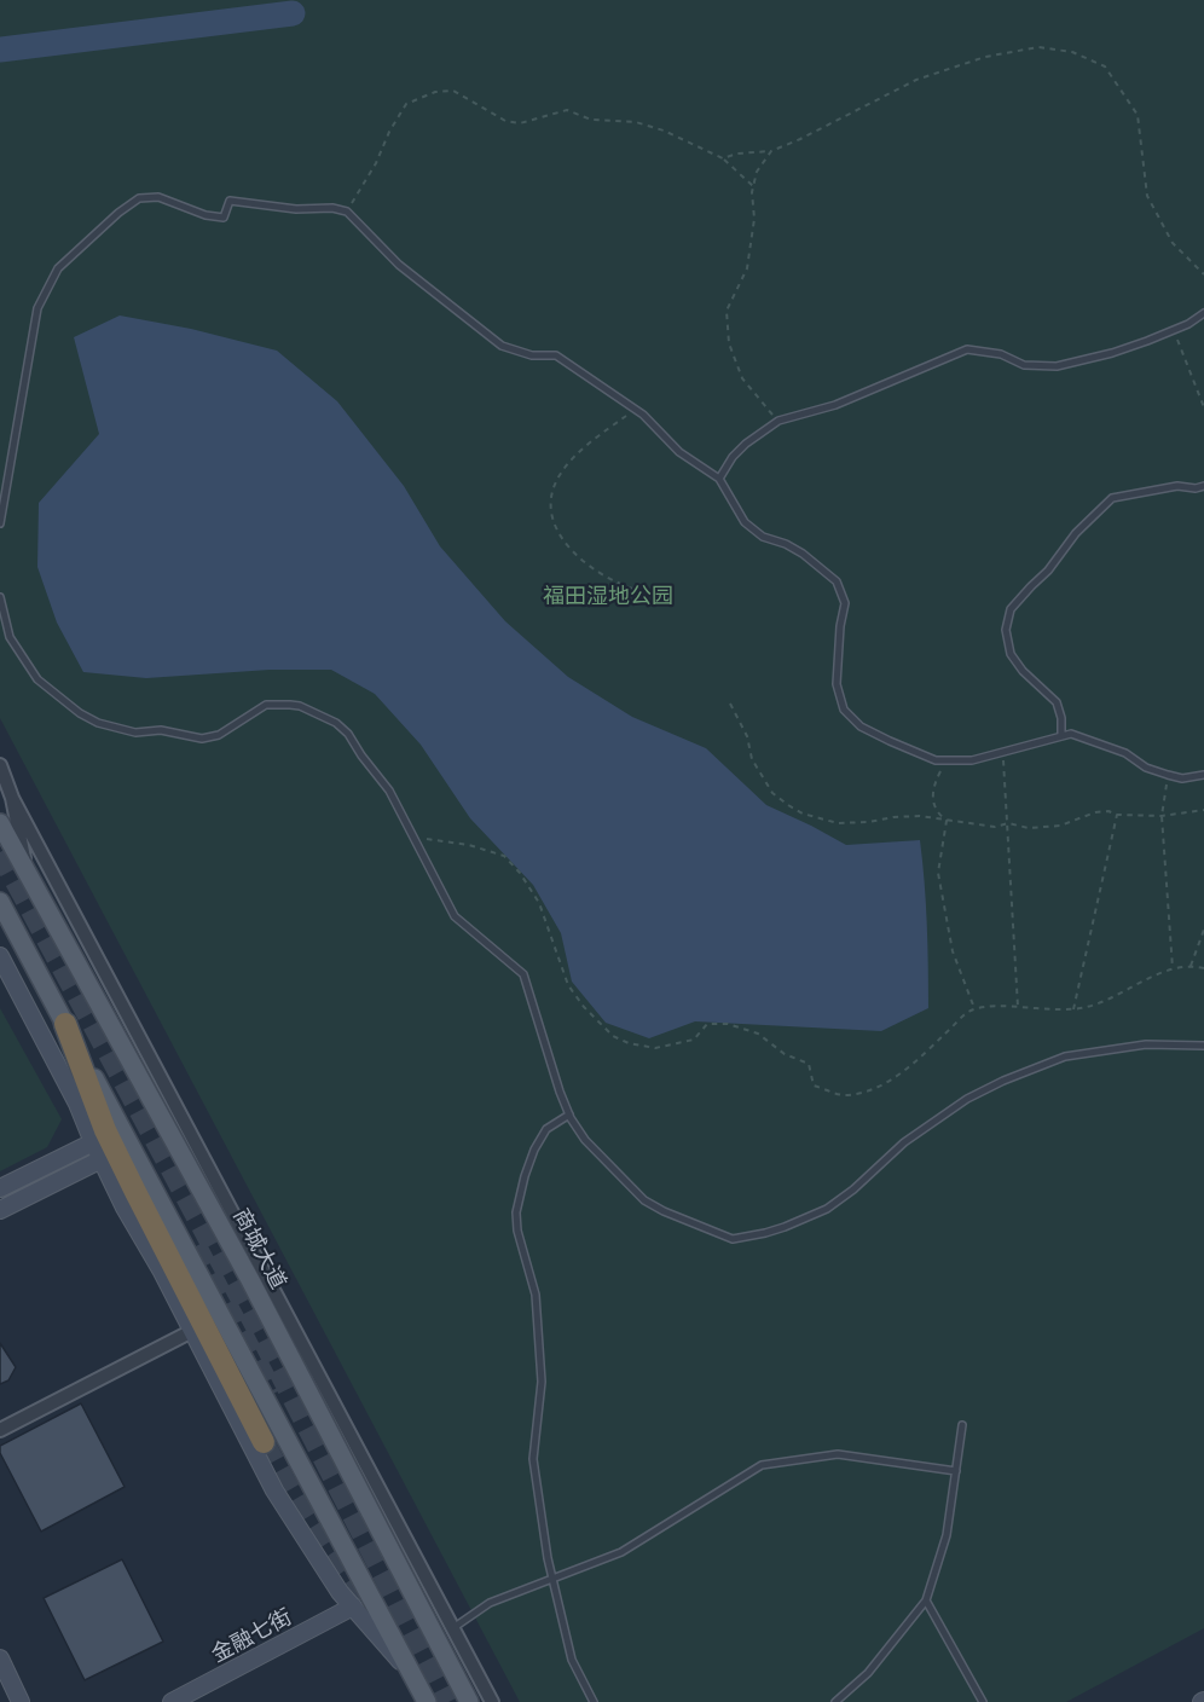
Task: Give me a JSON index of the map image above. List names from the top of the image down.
{
  "streets": {
    "main road": ["商城大道"],
    "street": ["金融七街"]
  },
  "parks": ["福田湿地公园"]
}
